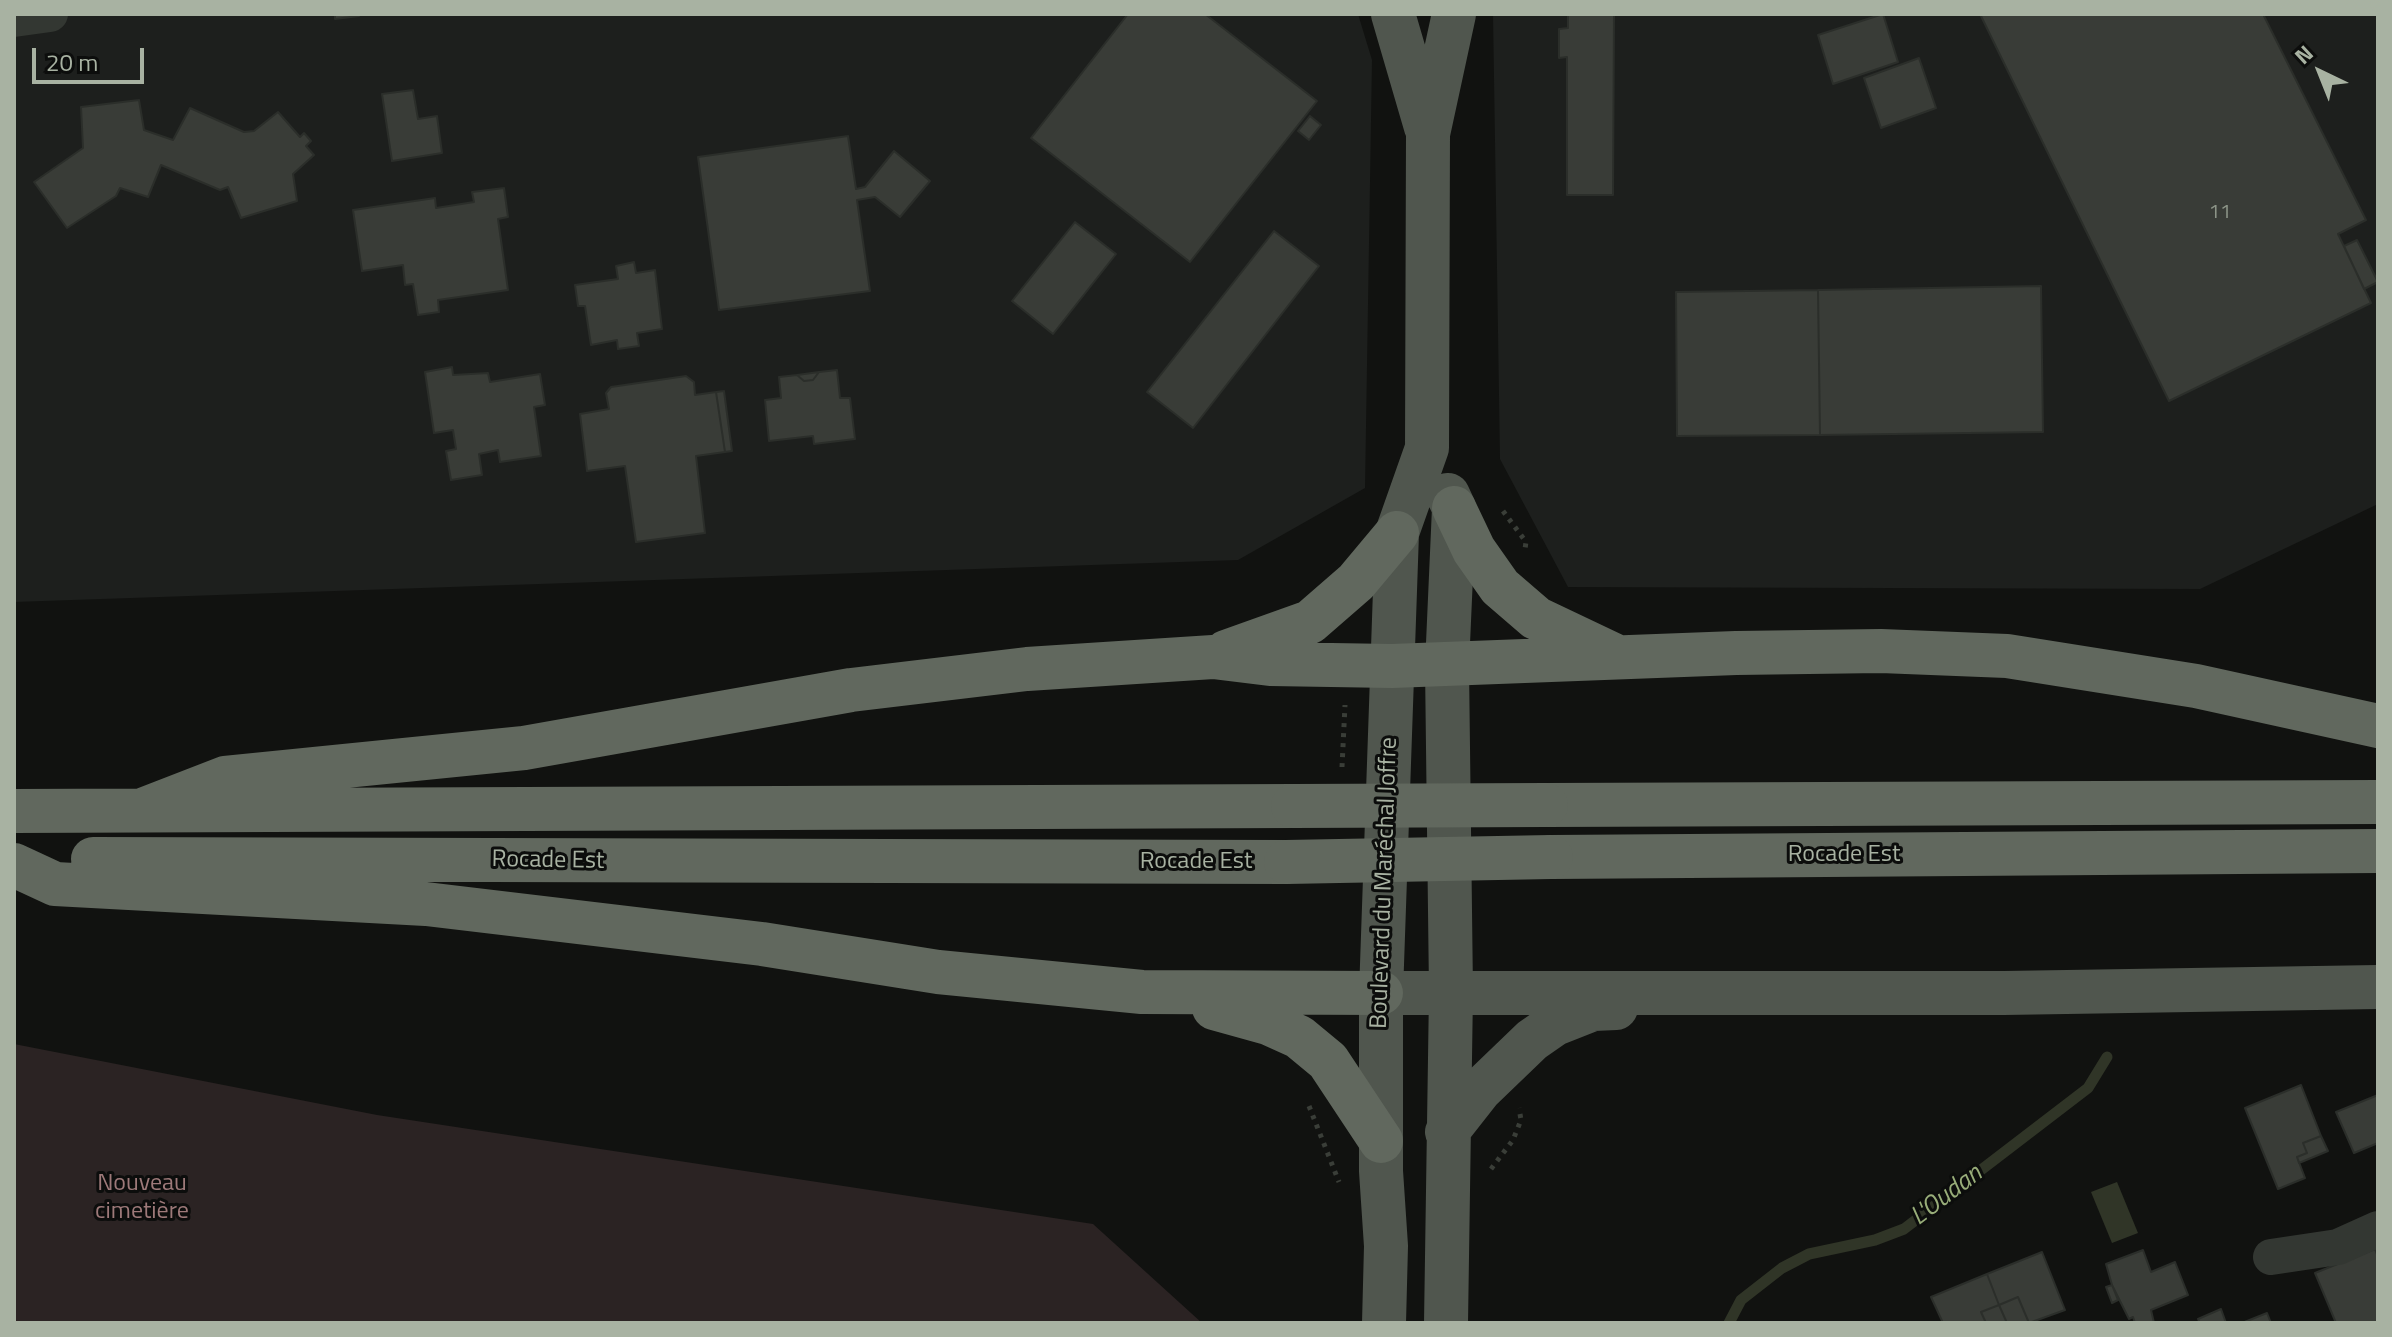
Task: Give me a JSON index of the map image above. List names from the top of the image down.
{
  "streets": {
    "highway": ["Rocade Est"],
    "main road": ["Boulevard du Maréchal Joffre"]
  },
  "water": ["L'Oudan"],
  "parks": ["Nouveau cimetière"],
  "house_numbers": ["11"],
  "scale_bar": "20 m",
  "north": "top left"
}
